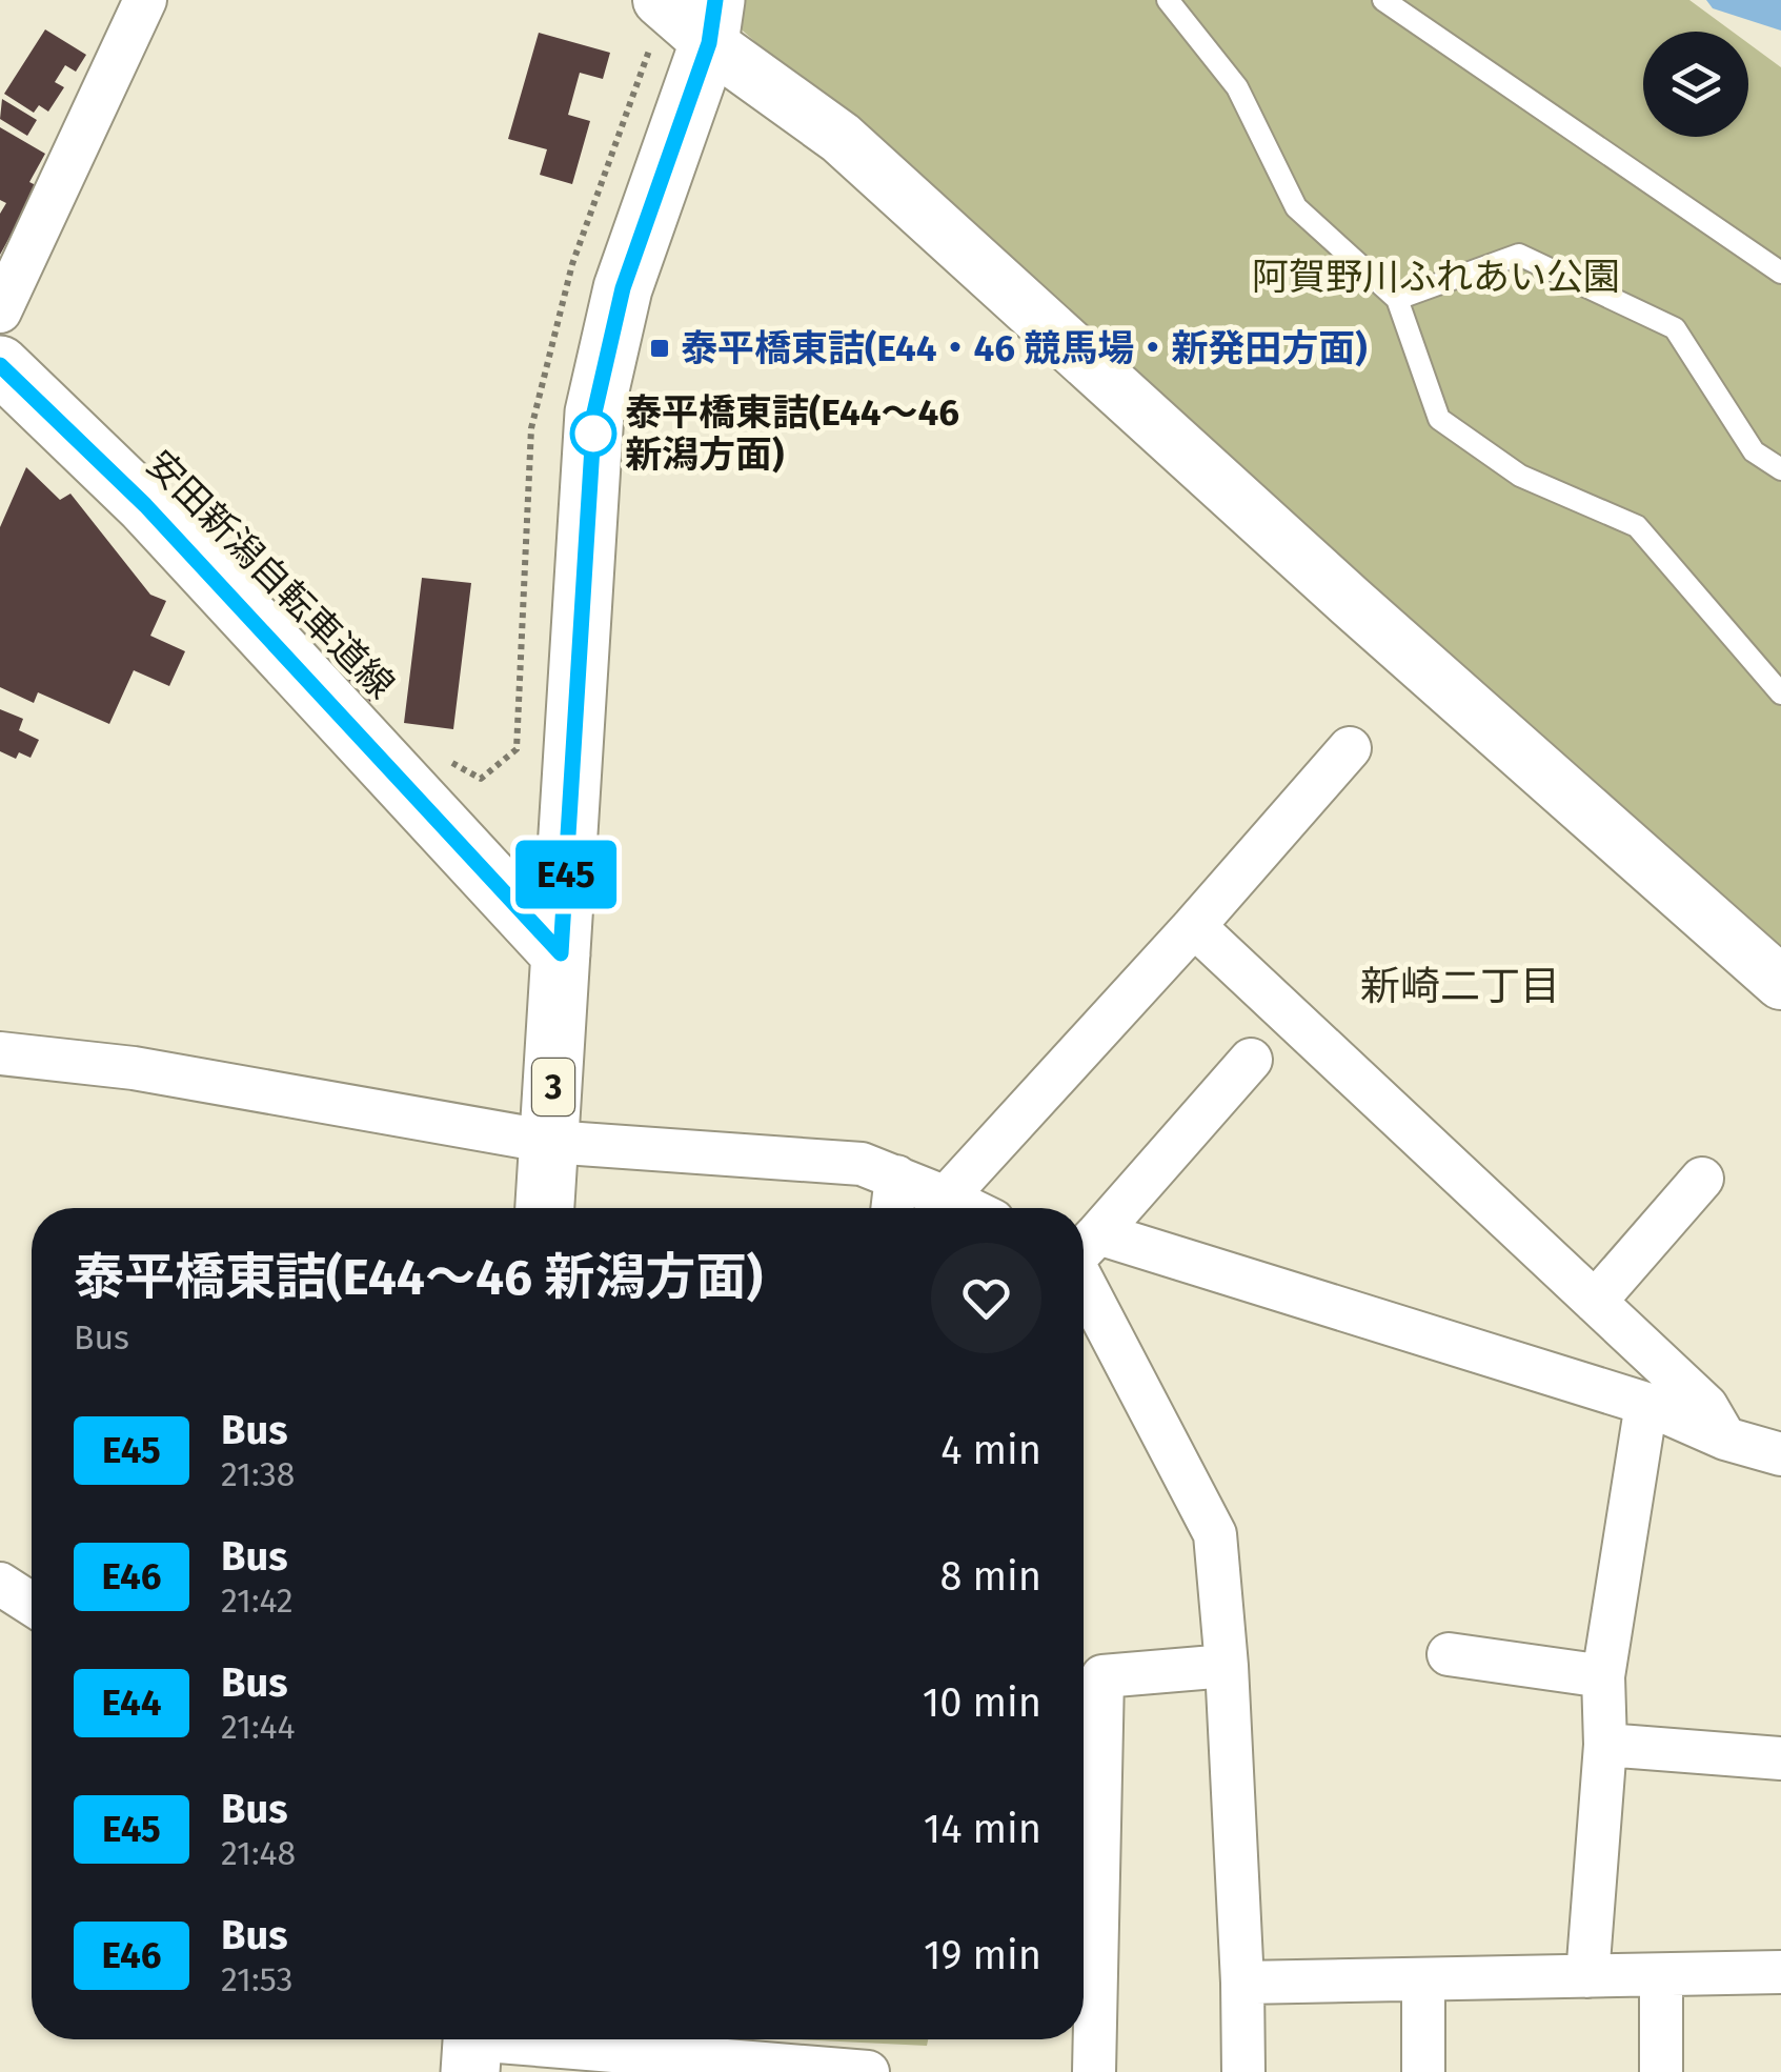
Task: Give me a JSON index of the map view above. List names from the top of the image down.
{
  "streets": {
    "main road": ["3"]
  },
  "districts": ["新崎二丁目"],
  "parks": ["阿賀野川ふれあい公園"],
  "places": {
    "transit": ["泰平橋東詰(E44・46 競馬場・新発田方面)"],
    "other": ["泰平橋東詰(E44～46 新潟方面)"]
  },
  "lines": ["bus line E45"],
  "page": {
    "on_map": "E45",
    "heading": ["泰平橋東詰(E44～46 新潟方面)", "Bus"],
    "list": [
      {
        "mark": "E45",
        "name": "Bus",
        "note": "21:38",
        "value": "4 min"
      },
      {
        "mark": "E46",
        "name": "Bus",
        "note": "21:42",
        "value": "8 min"
      },
      {
        "mark": "E44",
        "name": "Bus",
        "note": "21:44",
        "value": "10 min"
      },
      {
        "mark": "E45",
        "name": "Bus",
        "note": "21:48",
        "value": "14 min"
      },
      {
        "mark": "E46",
        "name": "Bus",
        "note": "21:53",
        "value": "19 min"
      }
    ]
  }
}
